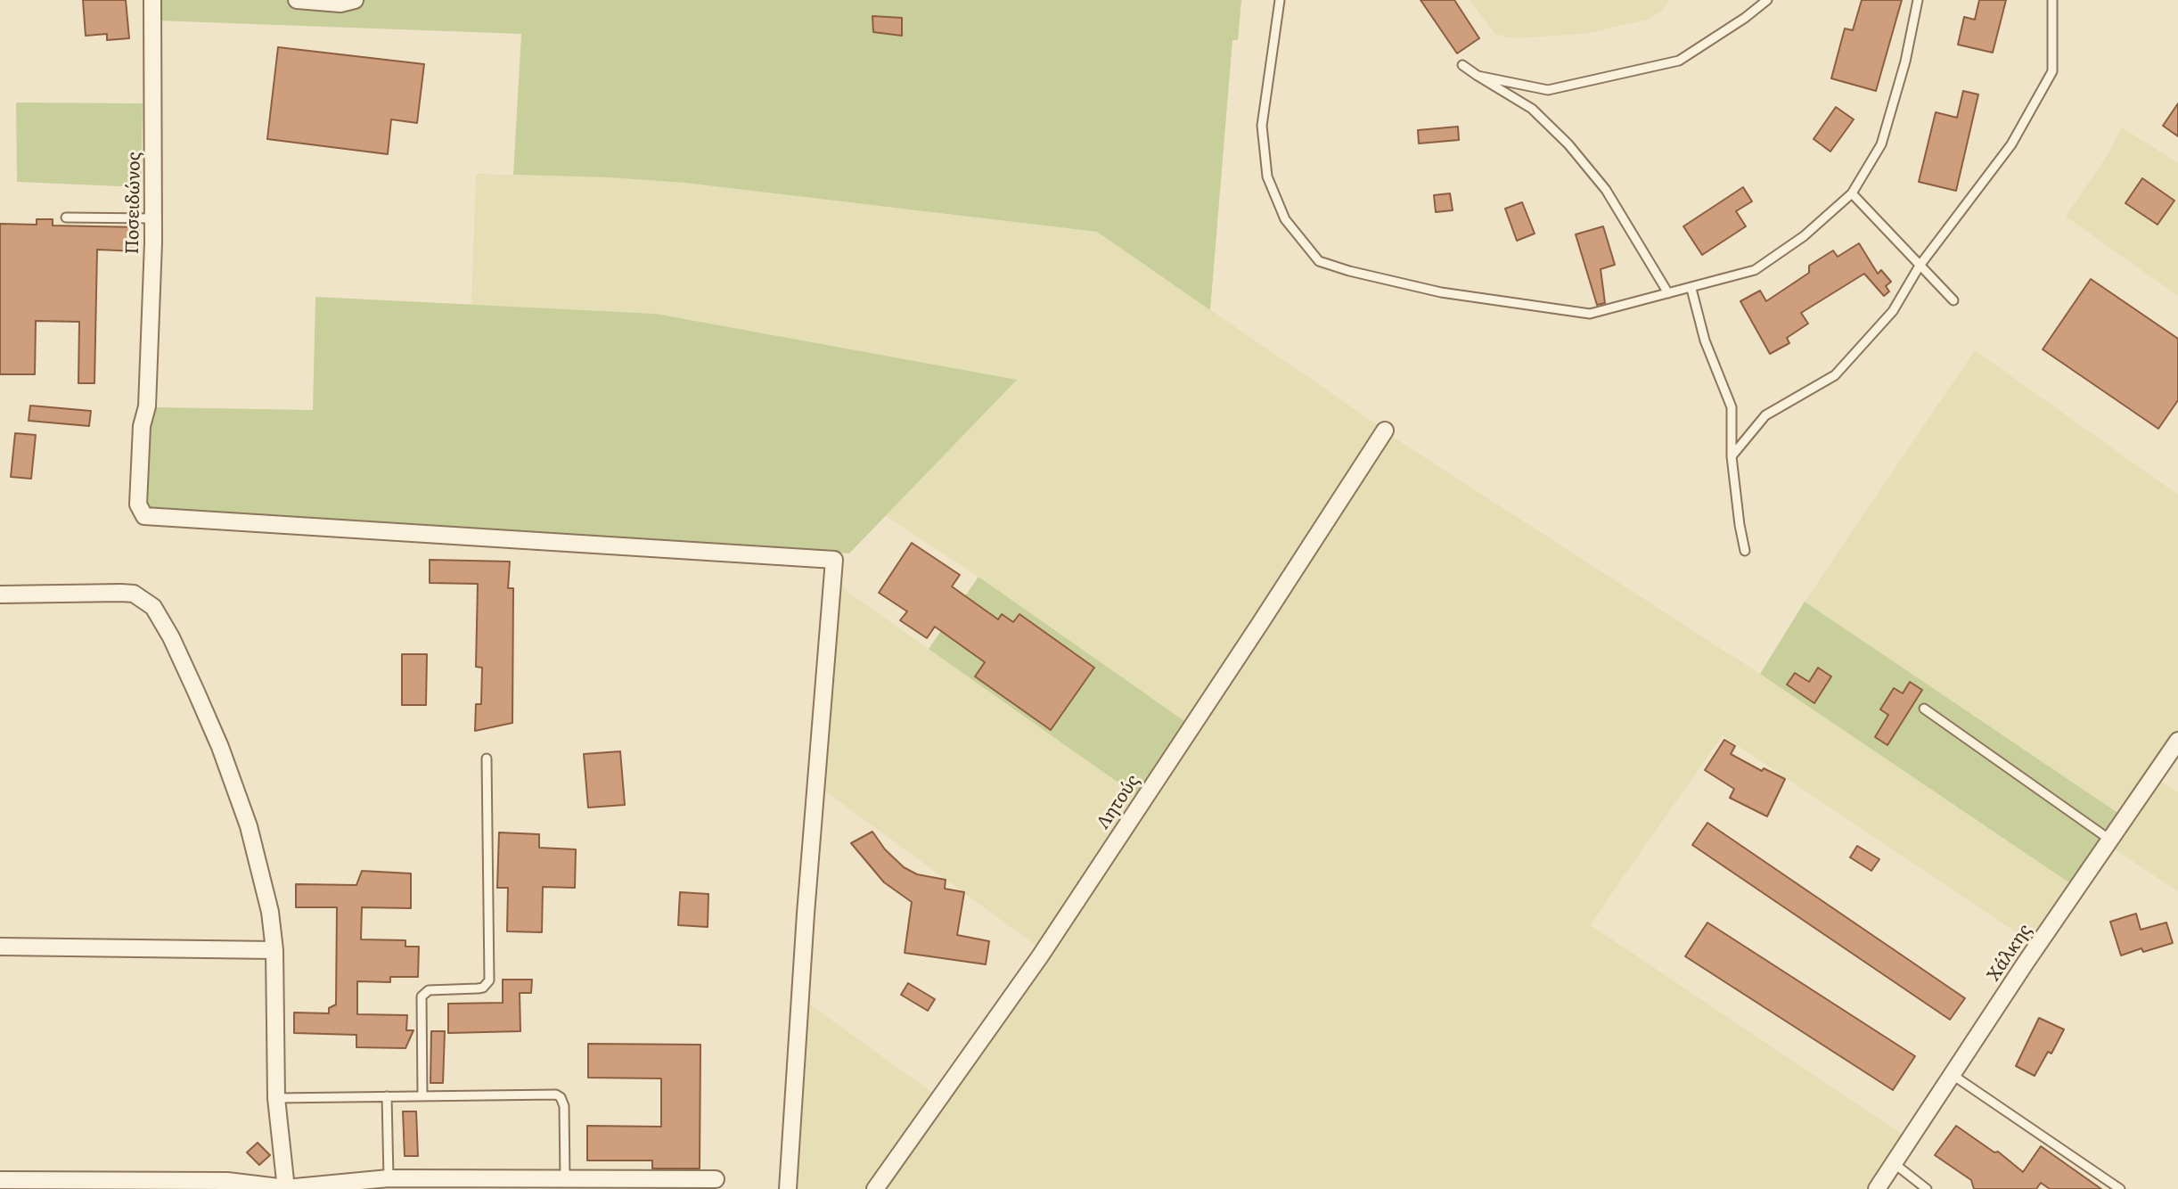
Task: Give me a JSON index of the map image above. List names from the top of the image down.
{
  "streets": {
    "street": ["Ποσειδώνος", "Λητούς", "Χάλκης"]
  }
}
